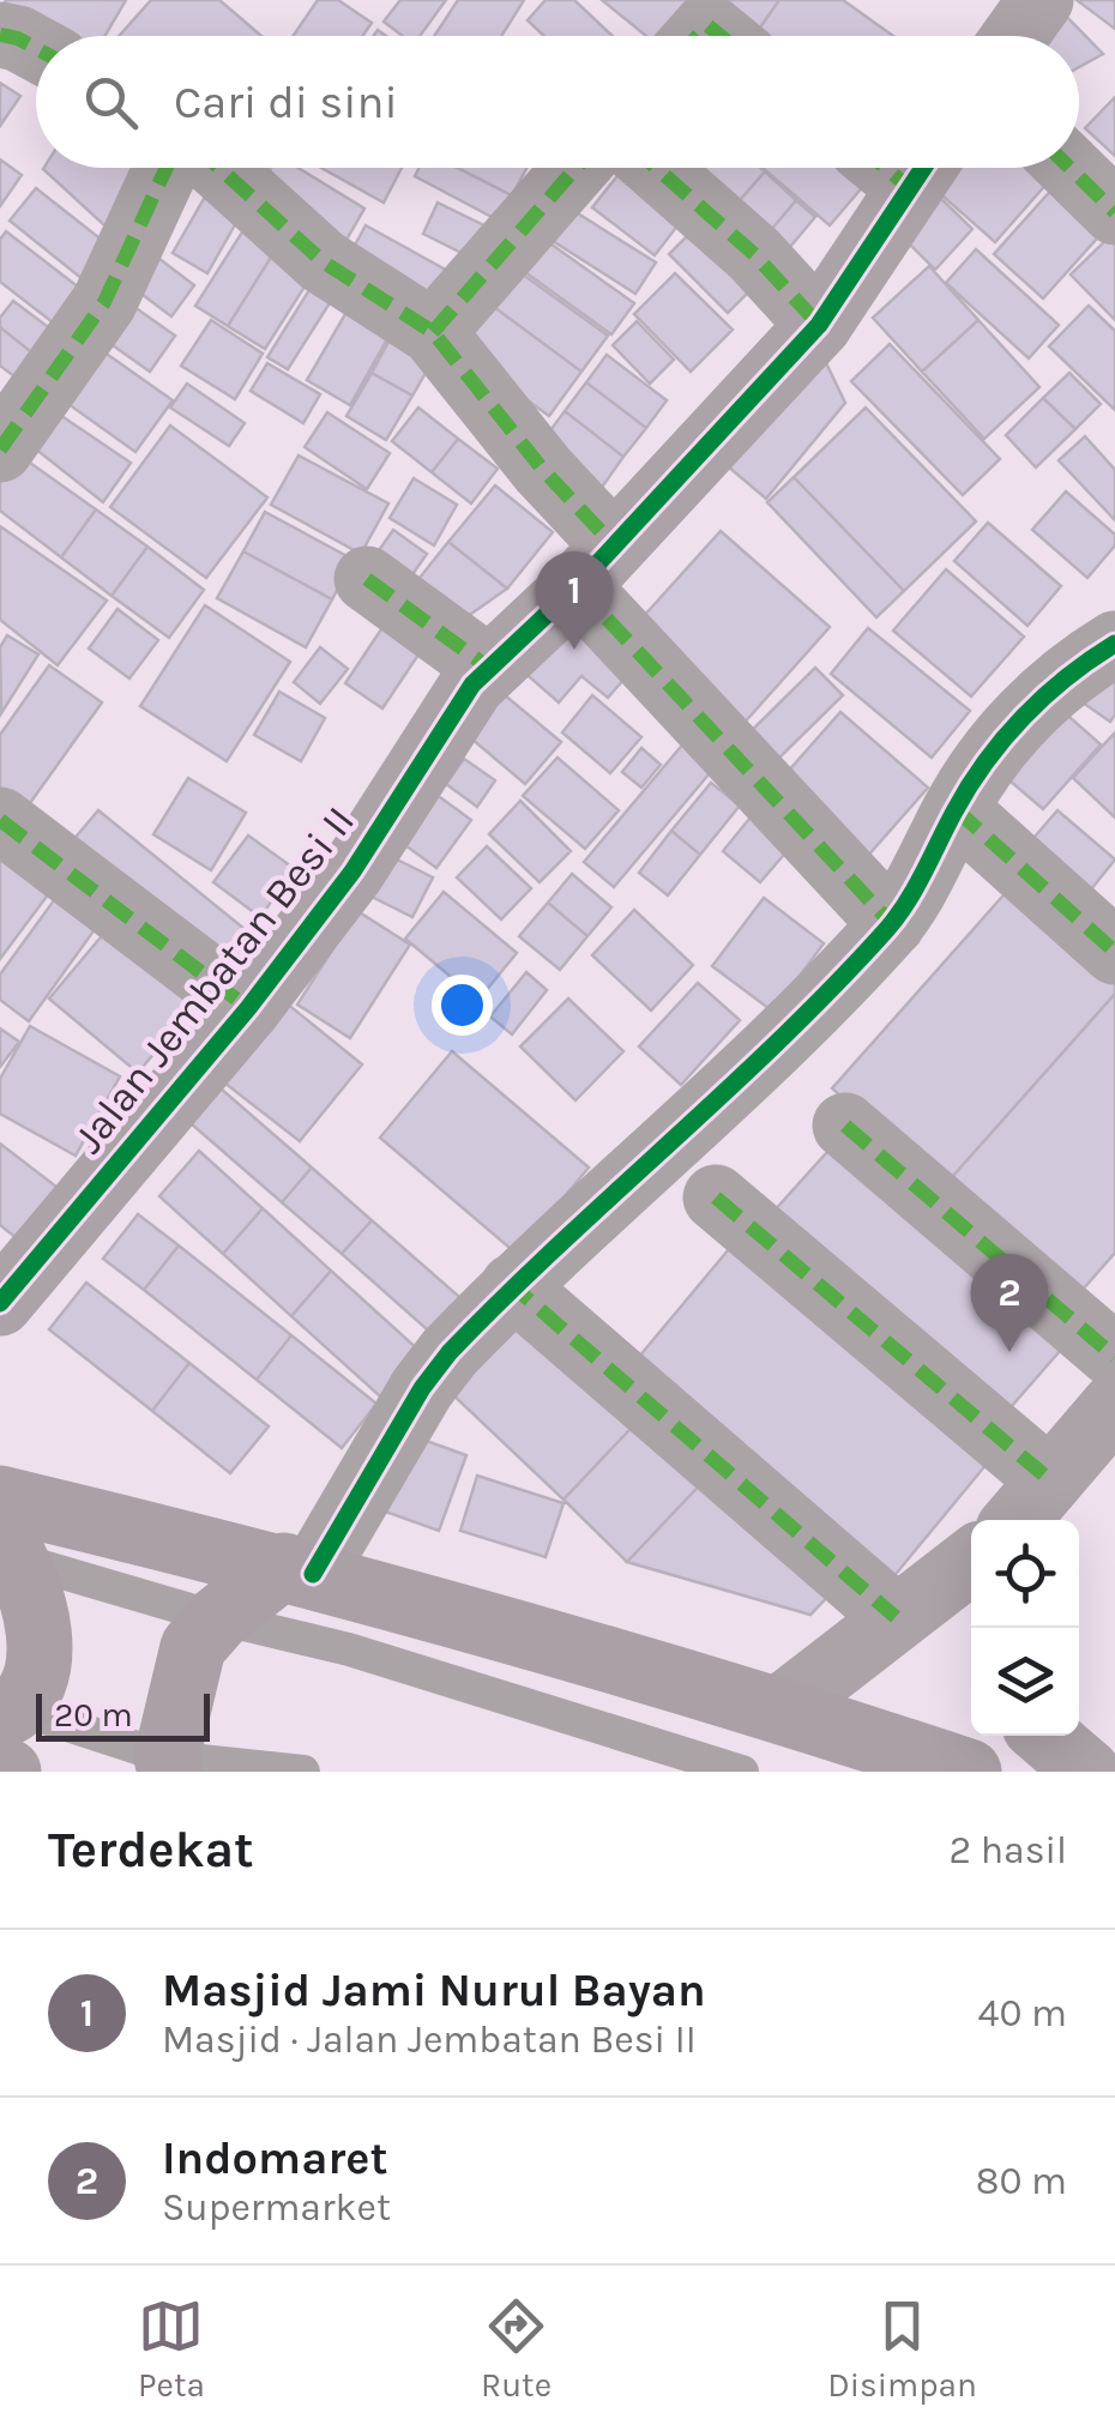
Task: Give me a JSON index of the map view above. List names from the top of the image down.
{
  "streets": {
    "street": ["Jalan Jembatan Besi II"]
  },
  "scale_bar": "20 m",
  "page": {
    "search": "Cari di sini",
    "pins": ["1", "2"],
    "scale": "20 m",
    "heading": ["Terdekat", "2 hasil"],
    "list": [
      {
        "mark": "1",
        "name": "Masjid Jami Nurul Bayan",
        "note": "Masjid · Jalan Jembatan Besi II",
        "value": "40 m"
      },
      {
        "mark": "2",
        "name": "Indomaret",
        "note": "Supermarket",
        "value": "80 m"
      }
    ],
    "nav": ["Peta", "Rute", "Disimpan"]
  }
}
